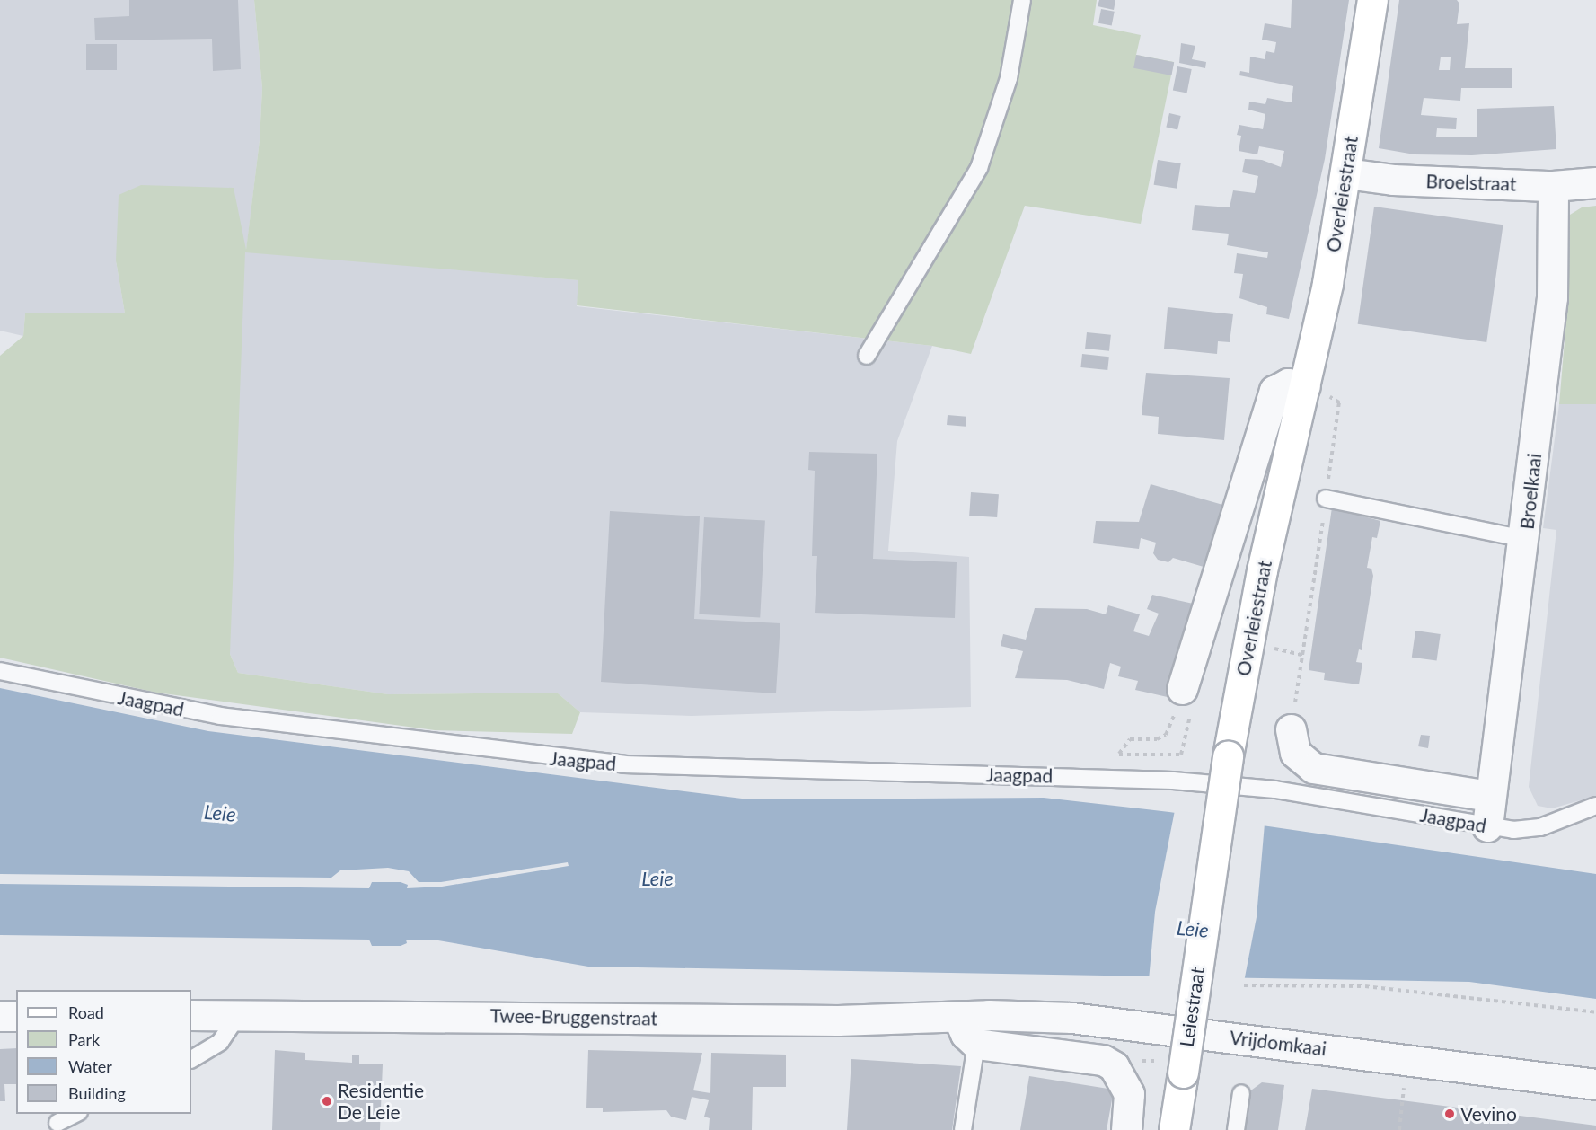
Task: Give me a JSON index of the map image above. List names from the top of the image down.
{
  "streets": {
    "main road": ["Overleiestraat", "Leiestraat"],
    "street": [
      "Broelstraat",
      "Broelkaai",
      "Twee-Bruggenstraat",
      "Vrijdomkaai"
    ],
    "lane": ["Jaagpad"]
  },
  "crossings": [
    ["Broelstraat", "Overleiestraat"],
    ["Broelstraat", "Broelkaai"],
    ["Overleiestraat", "Leiestraat"],
    ["Broelkaai", "Jaagpad"],
    ["Twee-Bruggenstraat", "Vrijdomkaai"]
  ],
  "water": ["Leie"],
  "places": ["Residentie De Leie", "Vevino"],
  "legend": [
    "Road",
    "Park",
    "Water",
    "Building"
  ]
}
